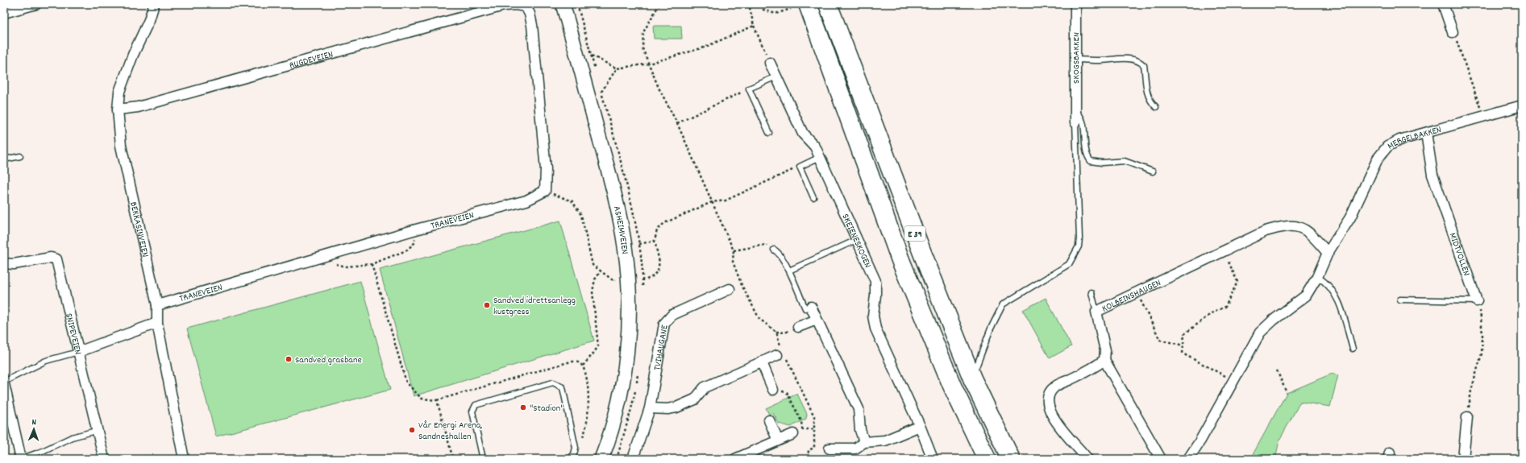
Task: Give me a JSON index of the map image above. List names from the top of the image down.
{
  "streets": {
    "highway": ["E 39"],
    "main road": ["ASHEIMVEIEN"],
    "street": [
      "SKOGSBAKKEN",
      "RUGDEVEIEN",
      "MERGELBAKKEN",
      "TRANEVEIEN",
      "BEKKASINVEIEN",
      "SKEIENESKOGEN",
      "MIDTVOLLEN",
      "KOLBEINSHAUGEN",
      "SNIPEVEIEN",
      "TVIHAUGANE"
    ]
  },
  "crossings": [
    ["RUGDEVEIEN", "TRANEVEIEN"],
    ["RUGDEVEIEN", "BEKKASINVEIEN"],
    ["MERGELBAKKEN", "MIDTVOLLEN"],
    ["TRANEVEIEN", "BEKKASINVEIEN"]
  ],
  "places": [
    "Sandved idrettsanlegg kustgress",
    "Sandved grasbane",
    "\"Stadion\"",
    "Vår Energi Arena, Sandneshallen"
  ],
  "north": "top"
}
